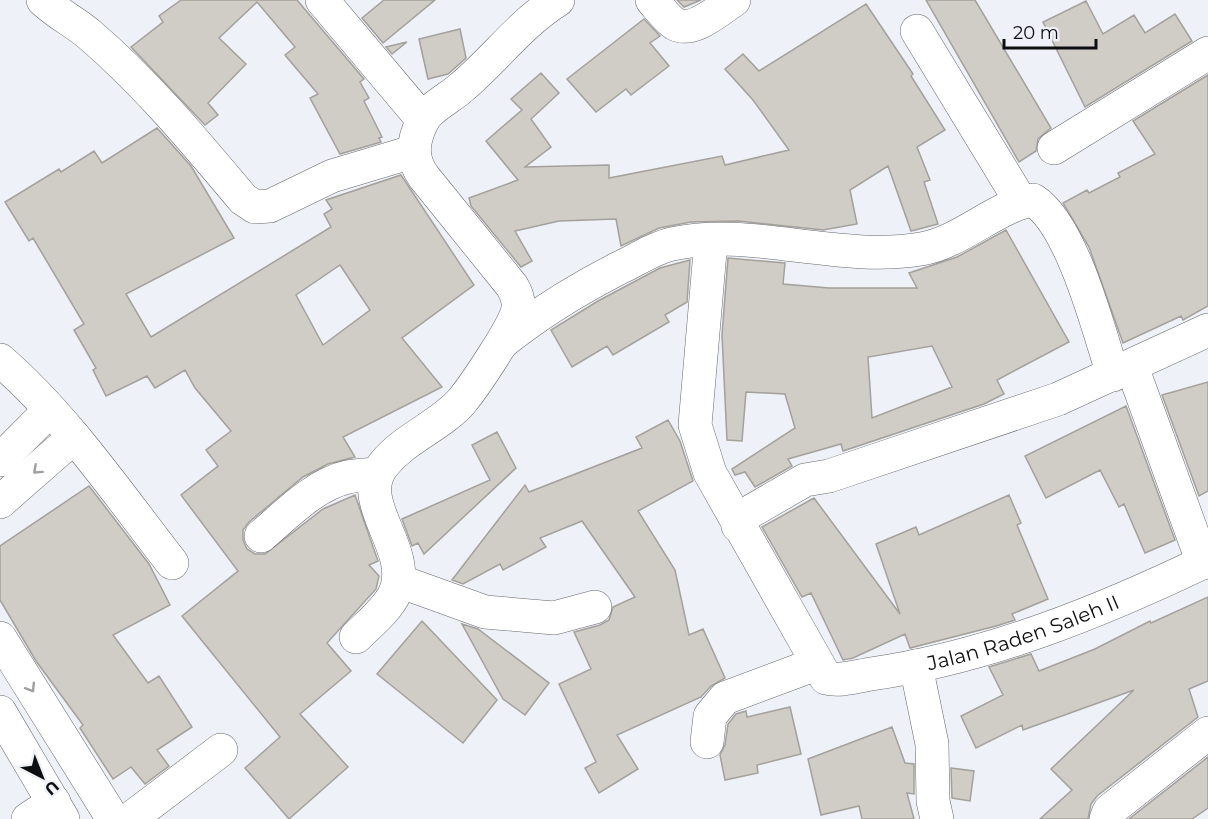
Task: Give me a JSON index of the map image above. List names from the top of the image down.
{
  "streets": {
    "street": ["Jalan Raden Saleh II"]
  },
  "scale_bar": "20 m",
  "north": "bottom right"
}
